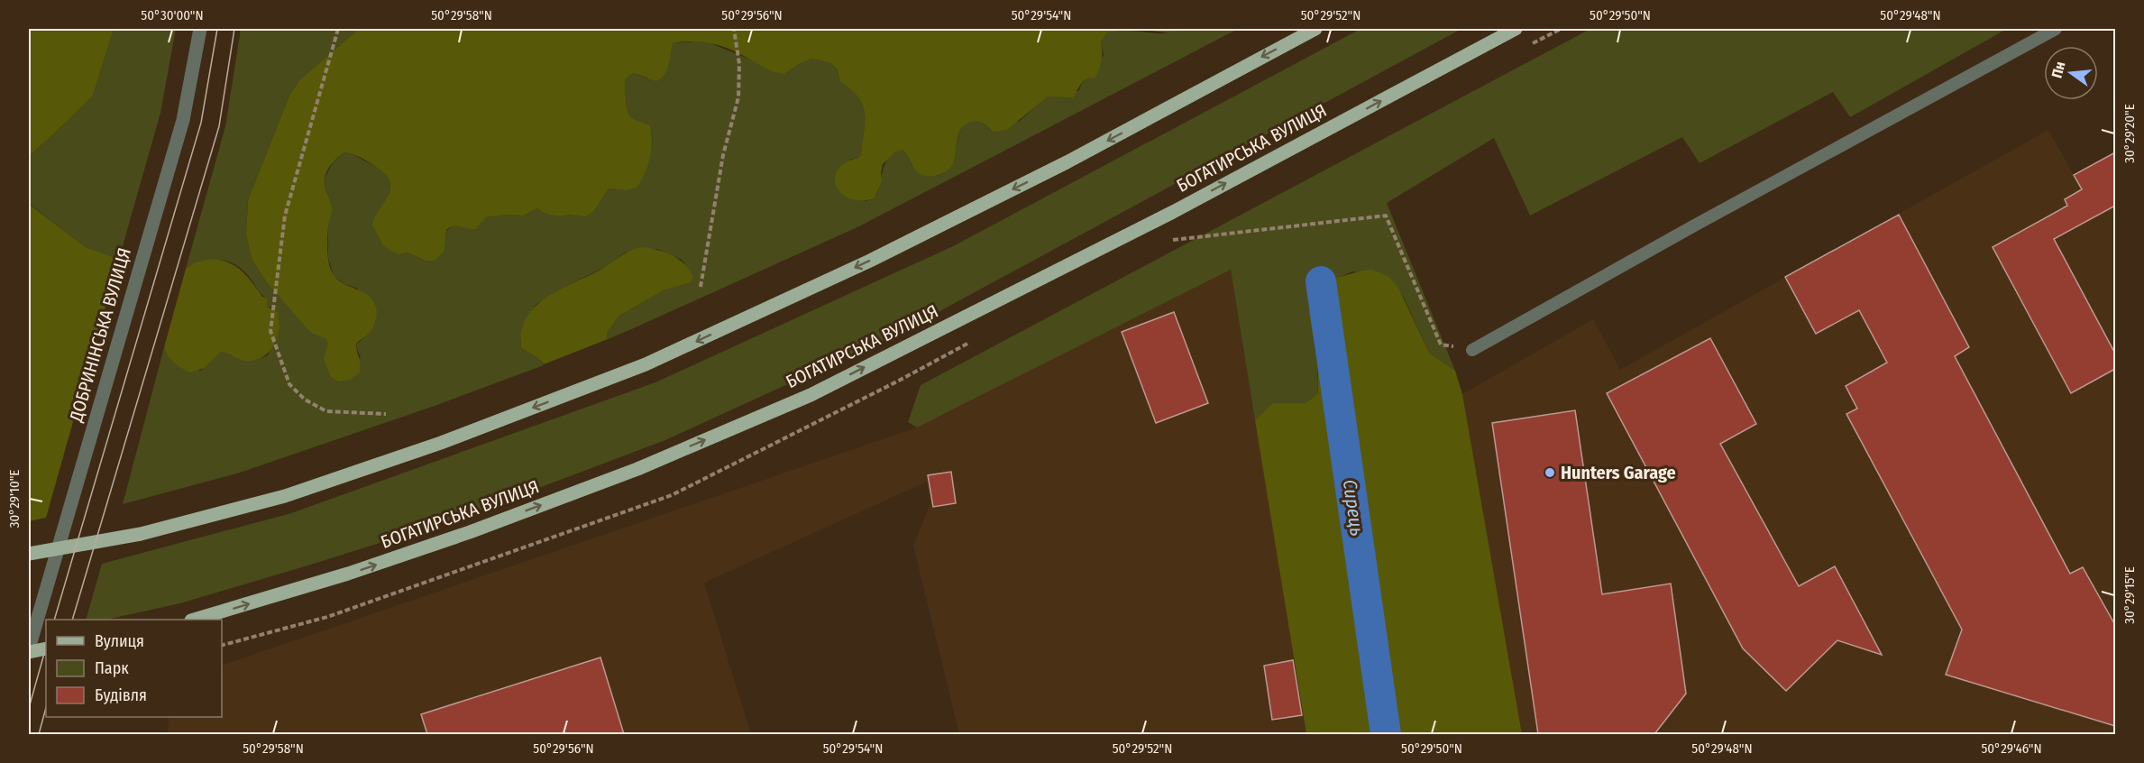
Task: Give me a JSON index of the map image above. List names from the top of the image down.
{
  "streets": {
    "main road": ["БОГАТИРСЬКА ВУЛИЦЯ"],
    "street": ["ДОБРИНІНСЬКА ВУЛИЦЯ"]
  },
  "water": ["Сирець"],
  "places": ["Hunters Garage"],
  "legend": ["Вулиця", "Парк", "Будівля"],
  "north": "left",
  "coordinates": [
    "50°30'00\"N",
    "50°29'58\"N",
    "50°29'56\"N",
    "50°29'54\"N",
    "50°29'52\"N",
    "50°29'50\"N",
    "50°29'48\"N",
    "30°29'20\"E",
    "30°29'10\"E",
    "30°29'15\"E",
    "50°29'46\"N"
  ]
}
